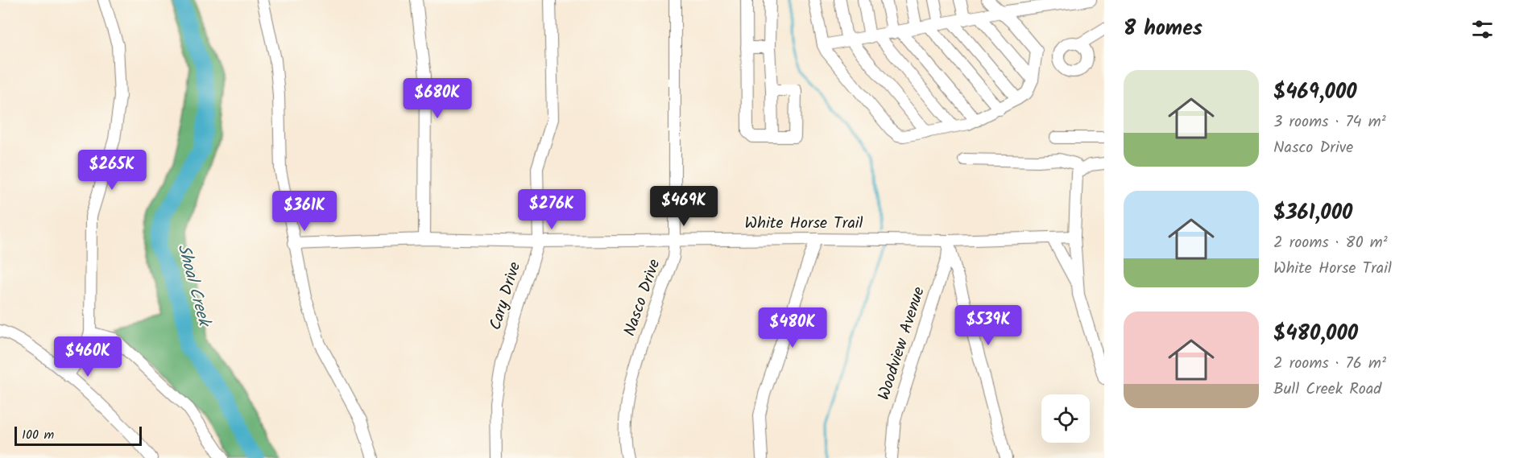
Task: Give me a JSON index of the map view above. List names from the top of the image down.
{
  "streets": {
    "street": [
      "White Horse Trail",
      "Cary Drive",
      "Nasco Drive",
      "Woodview Avenue"
    ]
  },
  "crossings": [
    ["White Horse Trail", "Cary Drive"],
    ["White Horse Trail", "Nasco Drive"],
    ["White Horse Trail", "Woodview Avenue"]
  ],
  "water": ["Shoal Creek"],
  "scale_bar": "100 m",
  "page": {
    "heading": "8 homes",
    "list": [
      {
        "name": "$469,000",
        "note": "3 rooms · 74 m² · Nasco Drive"
      },
      {
        "name": "$361,000",
        "note": "2 rooms · 80 m² · White Horse Trail"
      },
      {
        "name": "$480,000",
        "note": "2 rooms · 76 m² · Bull Creek Road"
      }
    ],
    "price": [
      "$680K",
      "$265K",
      "$469K",
      "$276K",
      "$361K",
      "$539K",
      "$480K",
      "$460K"
    ],
    "scale": "100 m"
  }
}
